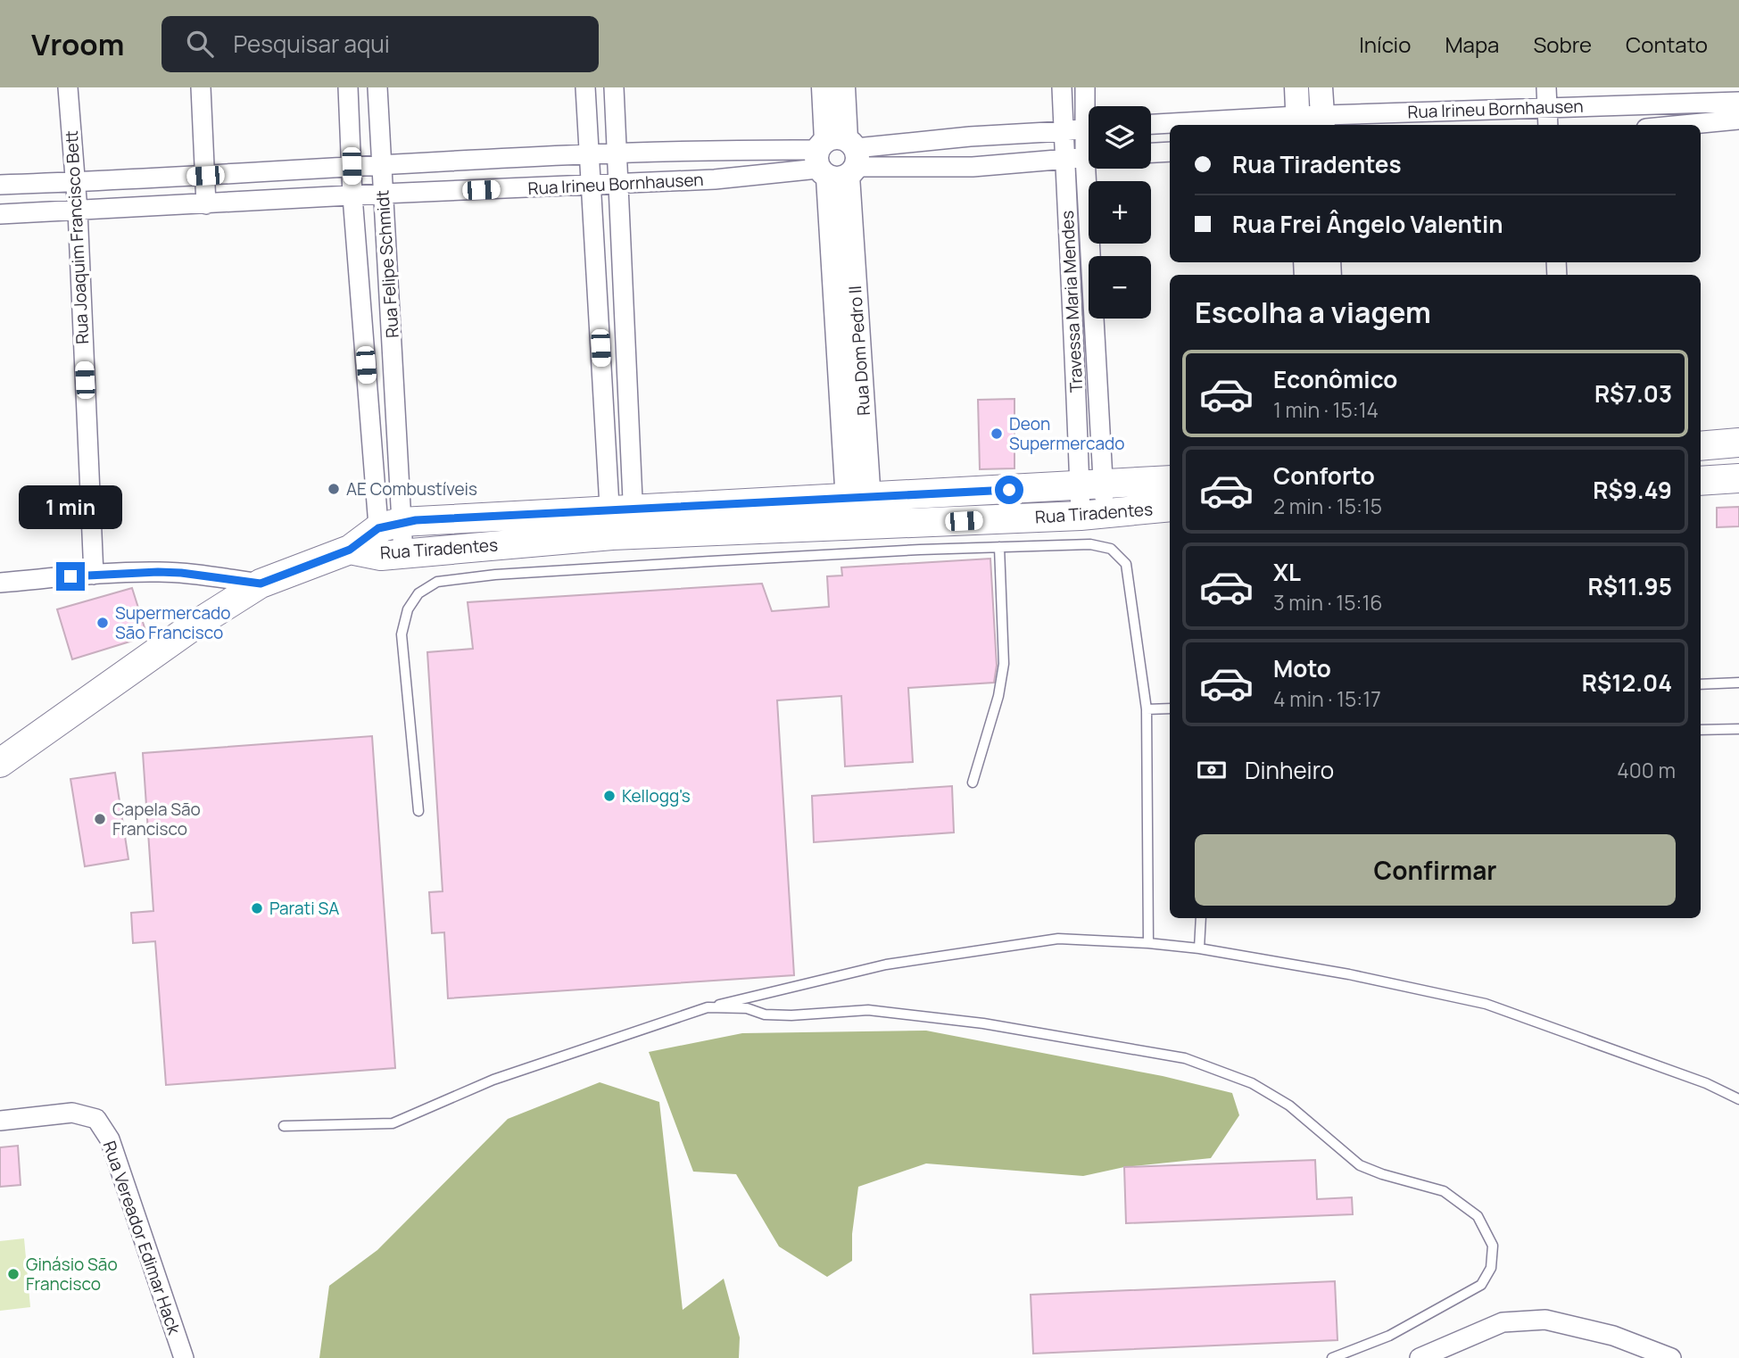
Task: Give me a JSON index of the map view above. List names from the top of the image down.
{
  "streets": {
    "main road": ["Rua Tiradentes"],
    "street": [
      "Rua Irineu Bornhausen",
      "Rua Joaquim Francisco Bett",
      "Rua Felipe Schmidt",
      "Travessa Maria Mendes",
      "Rua Dom Pedro II",
      "Rua Vereador Edimar Hack"
    ]
  },
  "crossings": [
    ["Rua Irineu Bornhausen", "Rua Joaquim Francisco Bett"],
    ["Rua Irineu Bornhausen", "Rua Felipe Schmidt"],
    ["Rua Irineu Bornhausen", "Travessa Maria Mendes"],
    ["Rua Irineu Bornhausen", "Rua Dom Pedro II"],
    ["Rua Felipe Schmidt", "Rua Tiradentes"],
    ["Travessa Maria Mendes", "Rua Tiradentes"],
    ["Rua Dom Pedro II", "Rua Tiradentes"]
  ],
  "places": [
    "Deon Supermercado",
    "AE Combustíveis",
    "Supermercado São Francisco",
    "Kellogg's",
    "Capela São Francisco",
    "Parati SA",
    "Ginásio São Francisco"
  ],
  "page": {
    "header": "Vroom",
    "search": "Pesquisar aqui",
    "nav": [
      "Início",
      "Mapa",
      "Sobre",
      "Contato"
    ],
    "map_buttons": ["+", "−"],
    "banner": ["Rua Tiradentes", "Rua Frei Ângelo Valentin"],
    "heading": "Escolha a viagem",
    "list": [
      {
        "name": "Econômico",
        "note": "1 min · 15:14",
        "value": "R$7.03"
      },
      {
        "name": "Conforto",
        "note": "2 min · 15:15",
        "value": "R$9.49"
      },
      {
        "name": "XL",
        "note": "3 min · 15:16",
        "value": "R$11.95"
      },
      {
        "name": "Moto",
        "note": "4 min · 15:17",
        "value": "R$12.04"
      }
    ],
    "bubble": "1 min",
    "pay": ["Dinheiro", "400 m"],
    "buttons": "Confirmar"
  }
}
